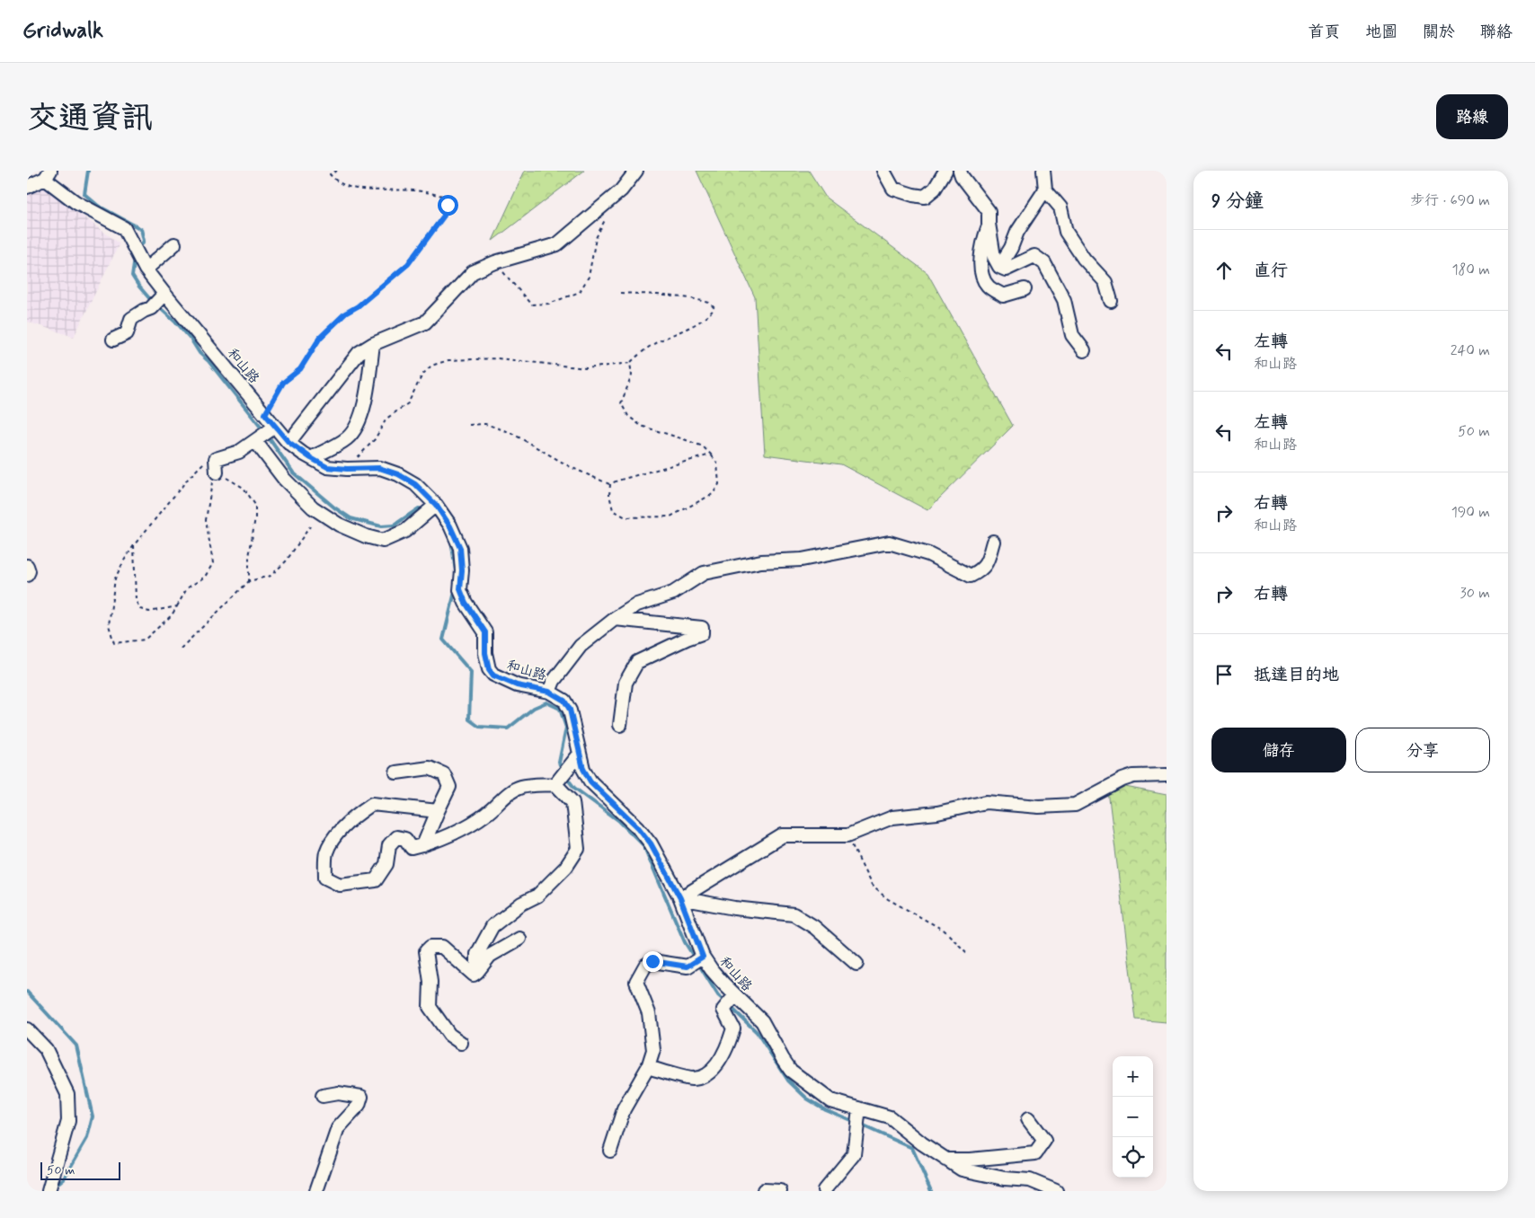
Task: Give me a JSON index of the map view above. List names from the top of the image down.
{
  "streets": {
    "street": ["和山路"]
  },
  "scale_bar": "50 m",
  "page": {
    "header": "Gridwalk",
    "nav": [
      "首頁",
      "地圖",
      "關於",
      "聯絡"
    ],
    "buttons": [
      "路線",
      ["儲存", "分享"]
    ],
    "title": "交通資訊",
    "heading": ["9 分鐘", "步行 · 690 m"],
    "list": [
      ["直行", "180 m"],
      ["左轉", "和山路", "240 m"],
      ["左轉", "和山路", "50 m"],
      ["右轉", "和山路", "190 m"],
      ["右轉", "30 m"],
      "抵達目的地"
    ],
    "map_buttons": ["+", "−"],
    "scale": "50 m"
  }
}
